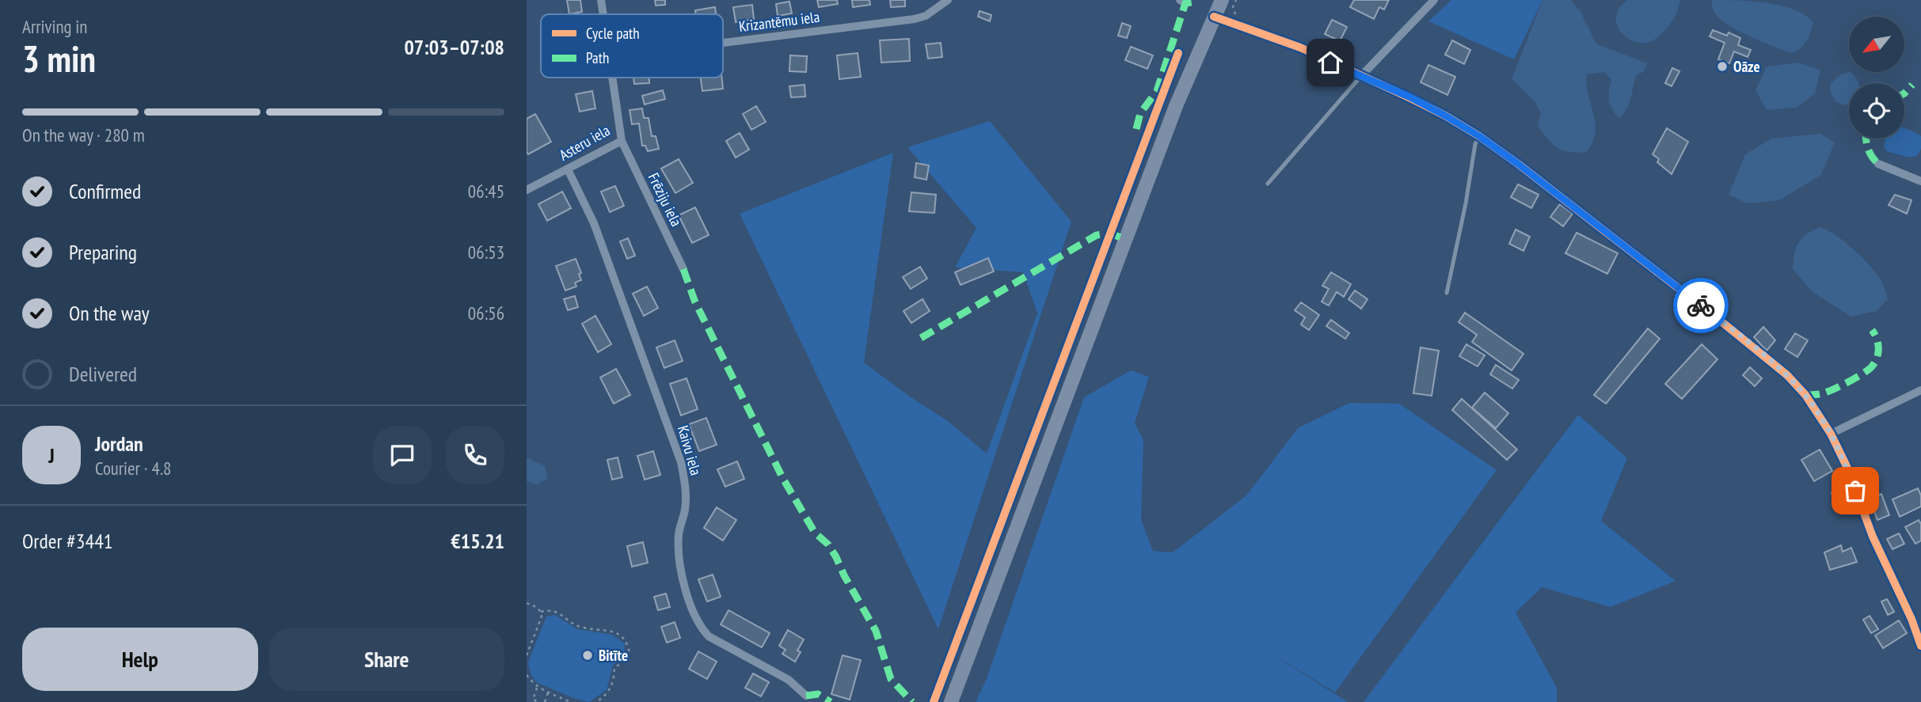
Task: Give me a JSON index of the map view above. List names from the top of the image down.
{
  "streets": {
    "street": [
      "Krizantēmu iela",
      "Asteru iela",
      "Frēziju iela",
      "Kaivu iela"
    ]
  },
  "crossings": [
    ["Asteru iela", "Frēziju iela"],
    ["Asteru iela", "Kaivu iela"]
  ],
  "places": ["Oāze", "Bitīte"],
  "legend": ["Cycle path", "Path"],
  "north": "bottom left",
  "page": {
    "heading": ["3 min", "Arriving in", "07:03–07:08"],
    "panel": [
      "Jordan",
      "Courier · 4.8",
      "Order #3441",
      "€15.21"
    ],
    "bar": "On the way · 280 m",
    "list": [
      ["Confirmed", "06:45"],
      ["Preparing", "06:53"],
      ["On the way", "06:56"],
      "Delivered"
    ],
    "round": "J",
    "buttons": ["Help", "Share"]
  }
}
